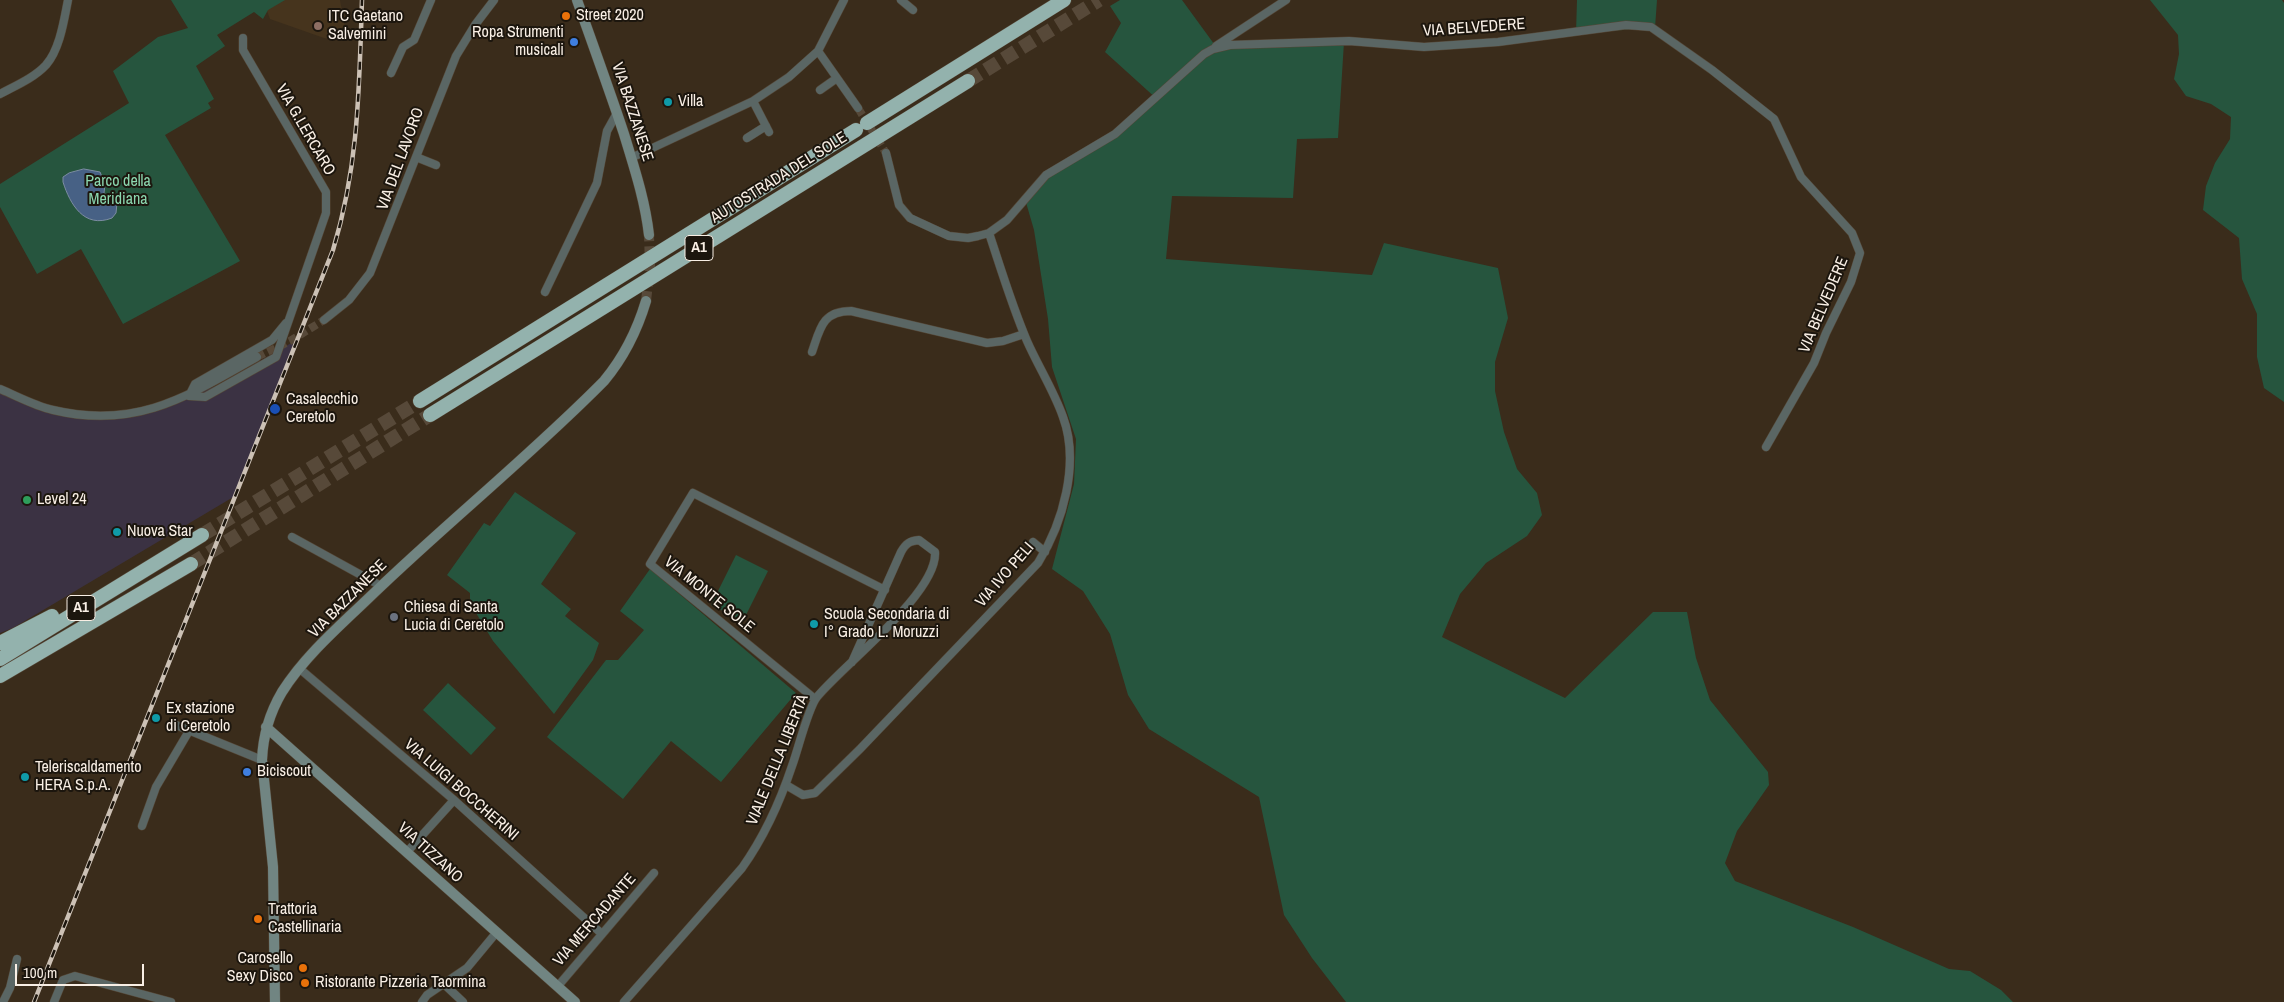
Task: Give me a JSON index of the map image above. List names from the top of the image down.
{
  "streets": {
    "highway": ["AUTOSTRADA DEL SOLE", "A1"],
    "main road": ["VIA BAZZANESE", "VIA TIZZANO"],
    "street": [
      "VIA BELVEDERE",
      "VIA G.LERCARO",
      "VIA DEL LAVORO",
      "VIA IVO PELI",
      "VIA MONTE SOLE",
      "VIALE DELLA LIBERTÀ",
      "VIA LUIGI BOCCHERINI",
      "VIA MERCADANTE"
    ]
  },
  "crossings": [
    ["VIA BELVEDERE", "VIA IVO PELI"],
    ["VIA BAZZANESE", "VIA LUIGI BOCCHERINI"],
    ["VIA BAZZANESE", "VIA TIZZANO"],
    ["VIA IVO PELI", "VIALE DELLA LIBERTÀ"],
    ["VIA MONTE SOLE", "VIALE DELLA LIBERTÀ"],
    ["VIA LUIGI BOCCHERINI", "VIA MERCADANTE"],
    ["VIA TIZZANO", "VIA MERCADANTE"]
  ],
  "parks": ["Parco della Meridiana"],
  "places": [
    "Street 2020",
    "ITC Gaetano Salvemini",
    "Ropa Strumenti musicali",
    "Villa",
    "Casalecchio Ceretolo",
    "Level 24",
    "Nuova Star",
    "Chiesa di Santa Lucia di Ceretolo",
    "Scuola Secondaria di I° Grado L. Moruzzi",
    "Ex stazione di Ceretolo",
    "Biciscout",
    "Teleriscaldamento HERA S.p.A.",
    "Trattoria Castellinaria",
    "Carosello Sexy Disco",
    "Ristorante Pizzeria Taormina"
  ],
  "scale_bar": "100 m"
}
